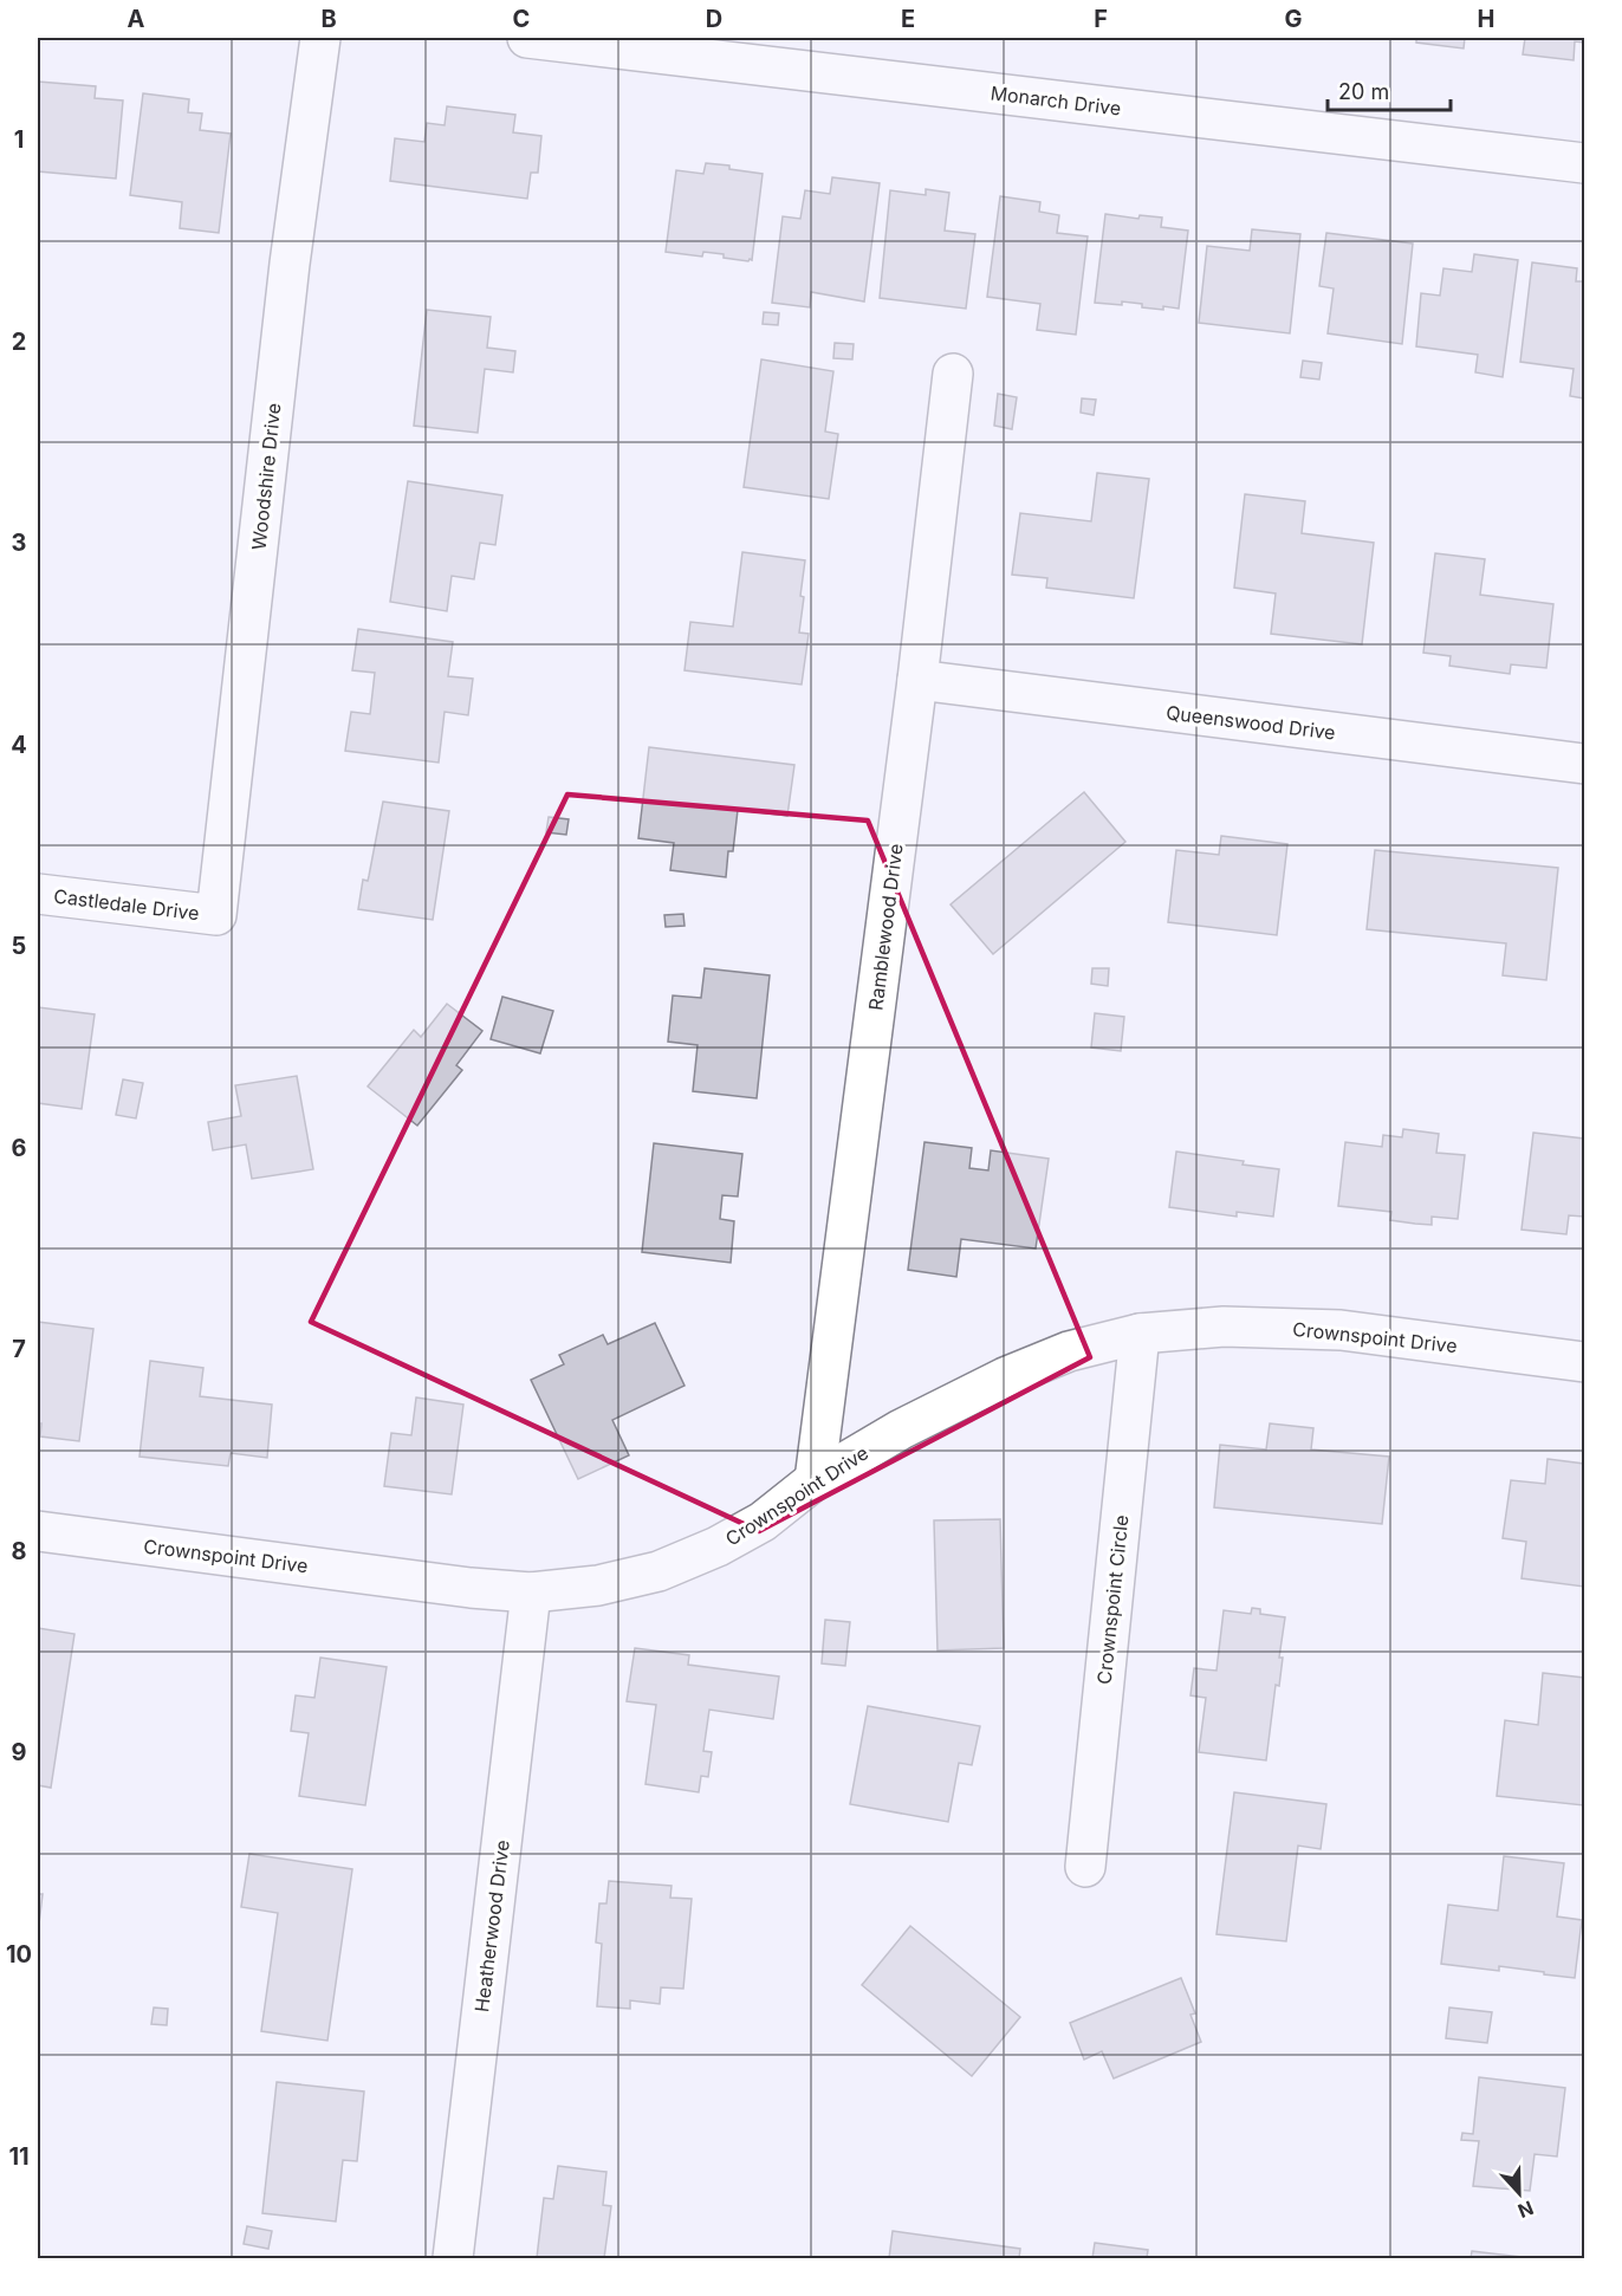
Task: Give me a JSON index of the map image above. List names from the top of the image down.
{
  "streets": {
    "street": [
      "Monarch Drive",
      "Woodshire Drive",
      "Queenswood Drive",
      "Castledale Drive",
      "Ramblewood Drive",
      "Crownspoint Drive",
      "Crownspoint Circle",
      "Heatherwood Drive"
    ]
  },
  "crossings": [
    ["Woodshire Drive", "Castledale Drive"],
    ["Queenswood Drive", "Ramblewood Drive"],
    ["Ramblewood Drive", "Crownspoint Drive"],
    ["Crownspoint Drive", "Crownspoint Circle"],
    ["Crownspoint Drive", "Heatherwood Drive"]
  ],
  "scale_bar": "20 m",
  "north": "bottom",
  "grid": {
    "columns": [
      "A",
      "B",
      "C",
      "D",
      "E",
      "F",
      "G",
      "H"
    ],
    "rows": [
      "1",
      "2",
      "3",
      "4",
      "5",
      "6",
      "7",
      "8",
      "9",
      "10",
      "11"
    ]
  }
}
